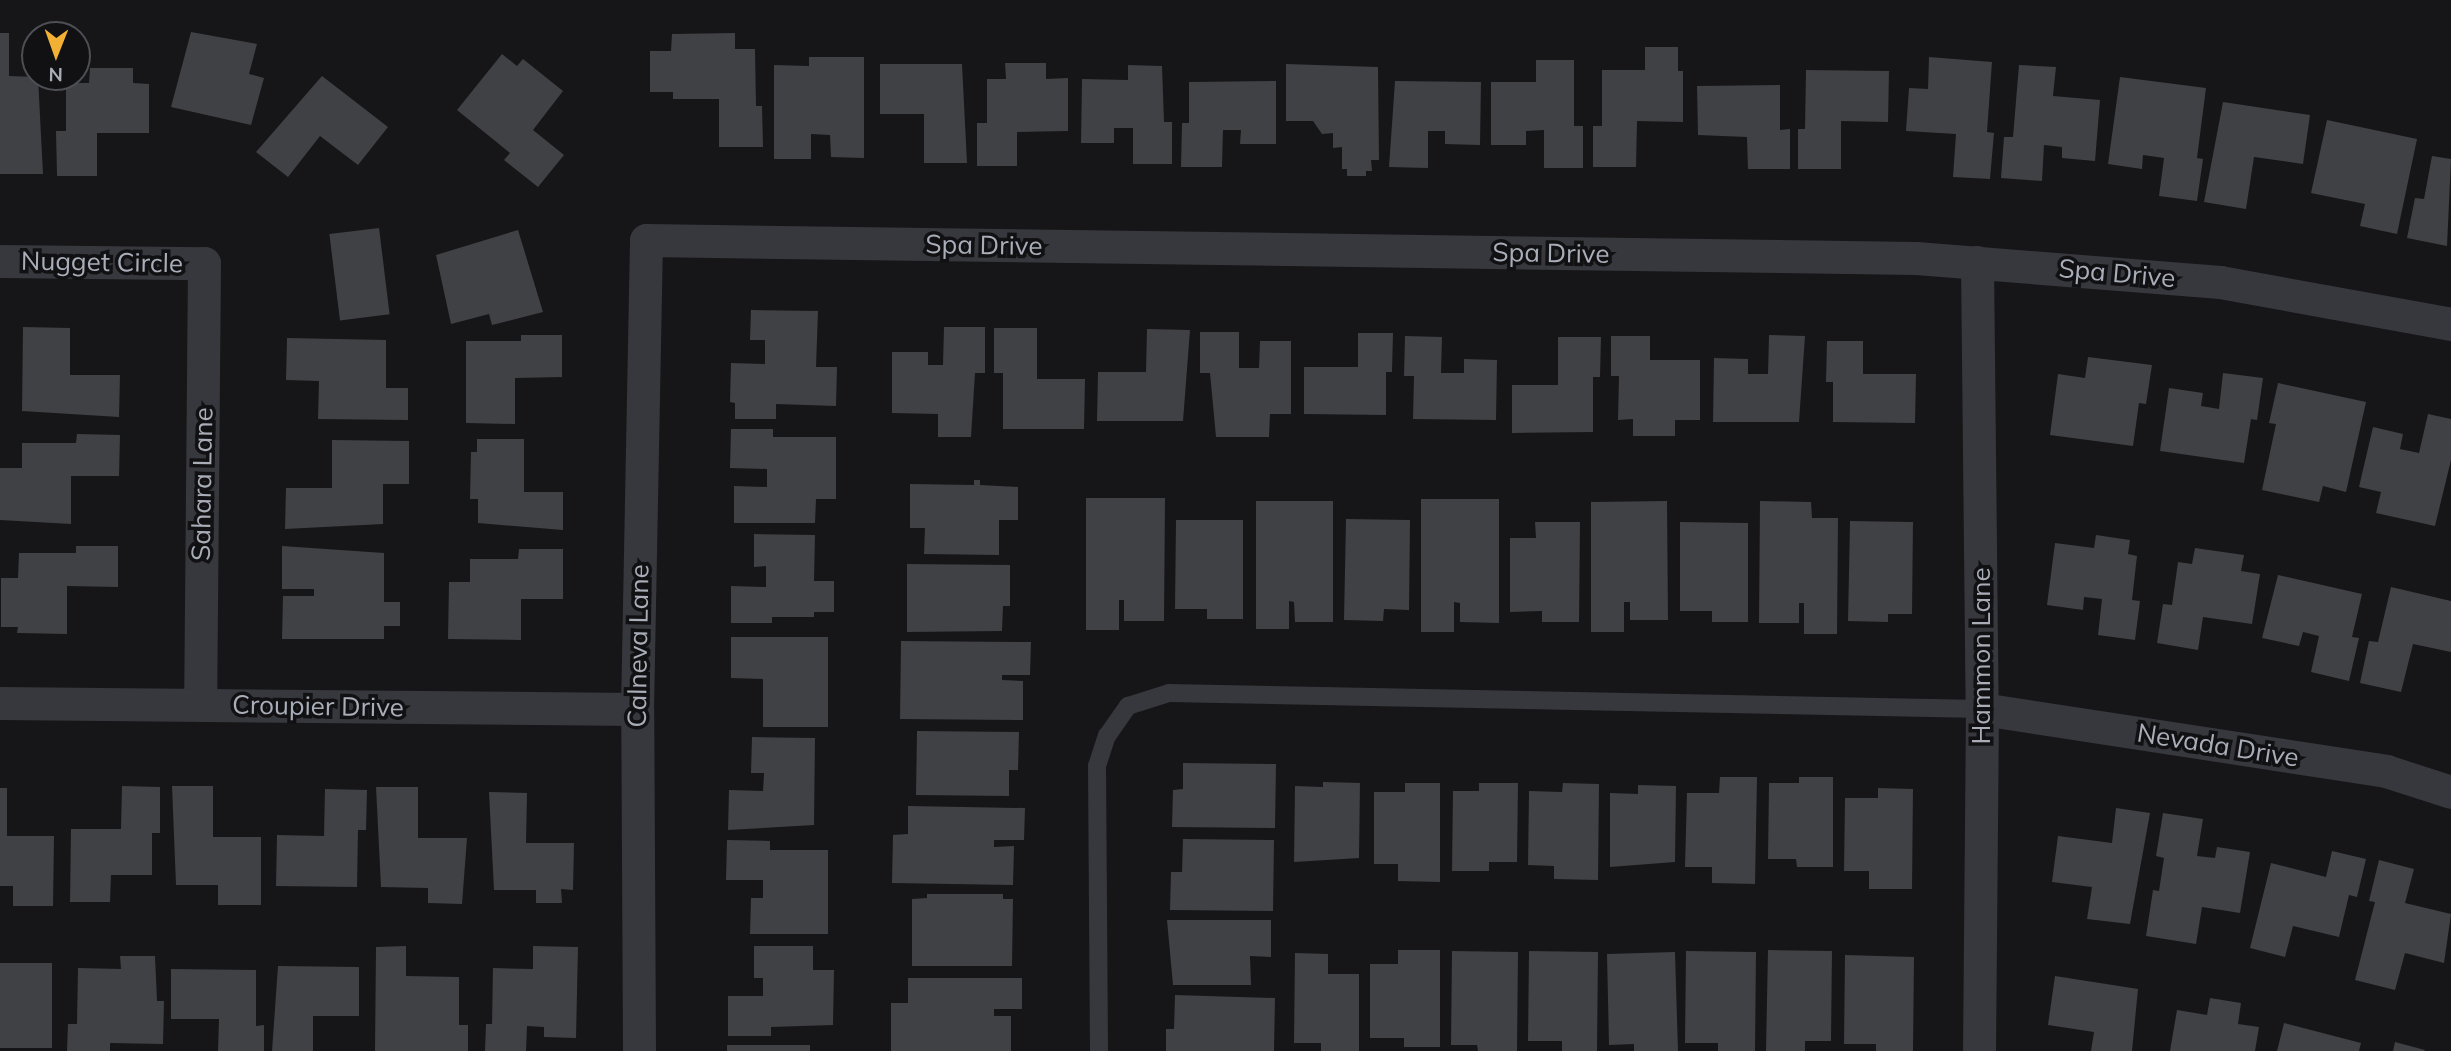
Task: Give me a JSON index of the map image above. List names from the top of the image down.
{
  "streets": {
    "street": [
      "Spa Drive",
      "Nugget Circle",
      "Sahara Lane",
      "Calneva Lane",
      "Hammon Lane",
      "Croupier Drive",
      "Nevada Drive"
    ]
  },
  "crossings": [
    ["Spa Drive", "Calneva Lane"],
    ["Spa Drive", "Hammon Lane"],
    ["Nugget Circle", "Sahara Lane"],
    ["Sahara Lane", "Croupier Drive"],
    ["Calneva Lane", "Croupier Drive"],
    ["Hammon Lane", "Nevada Drive"]
  ],
  "north": "bottom"
}
